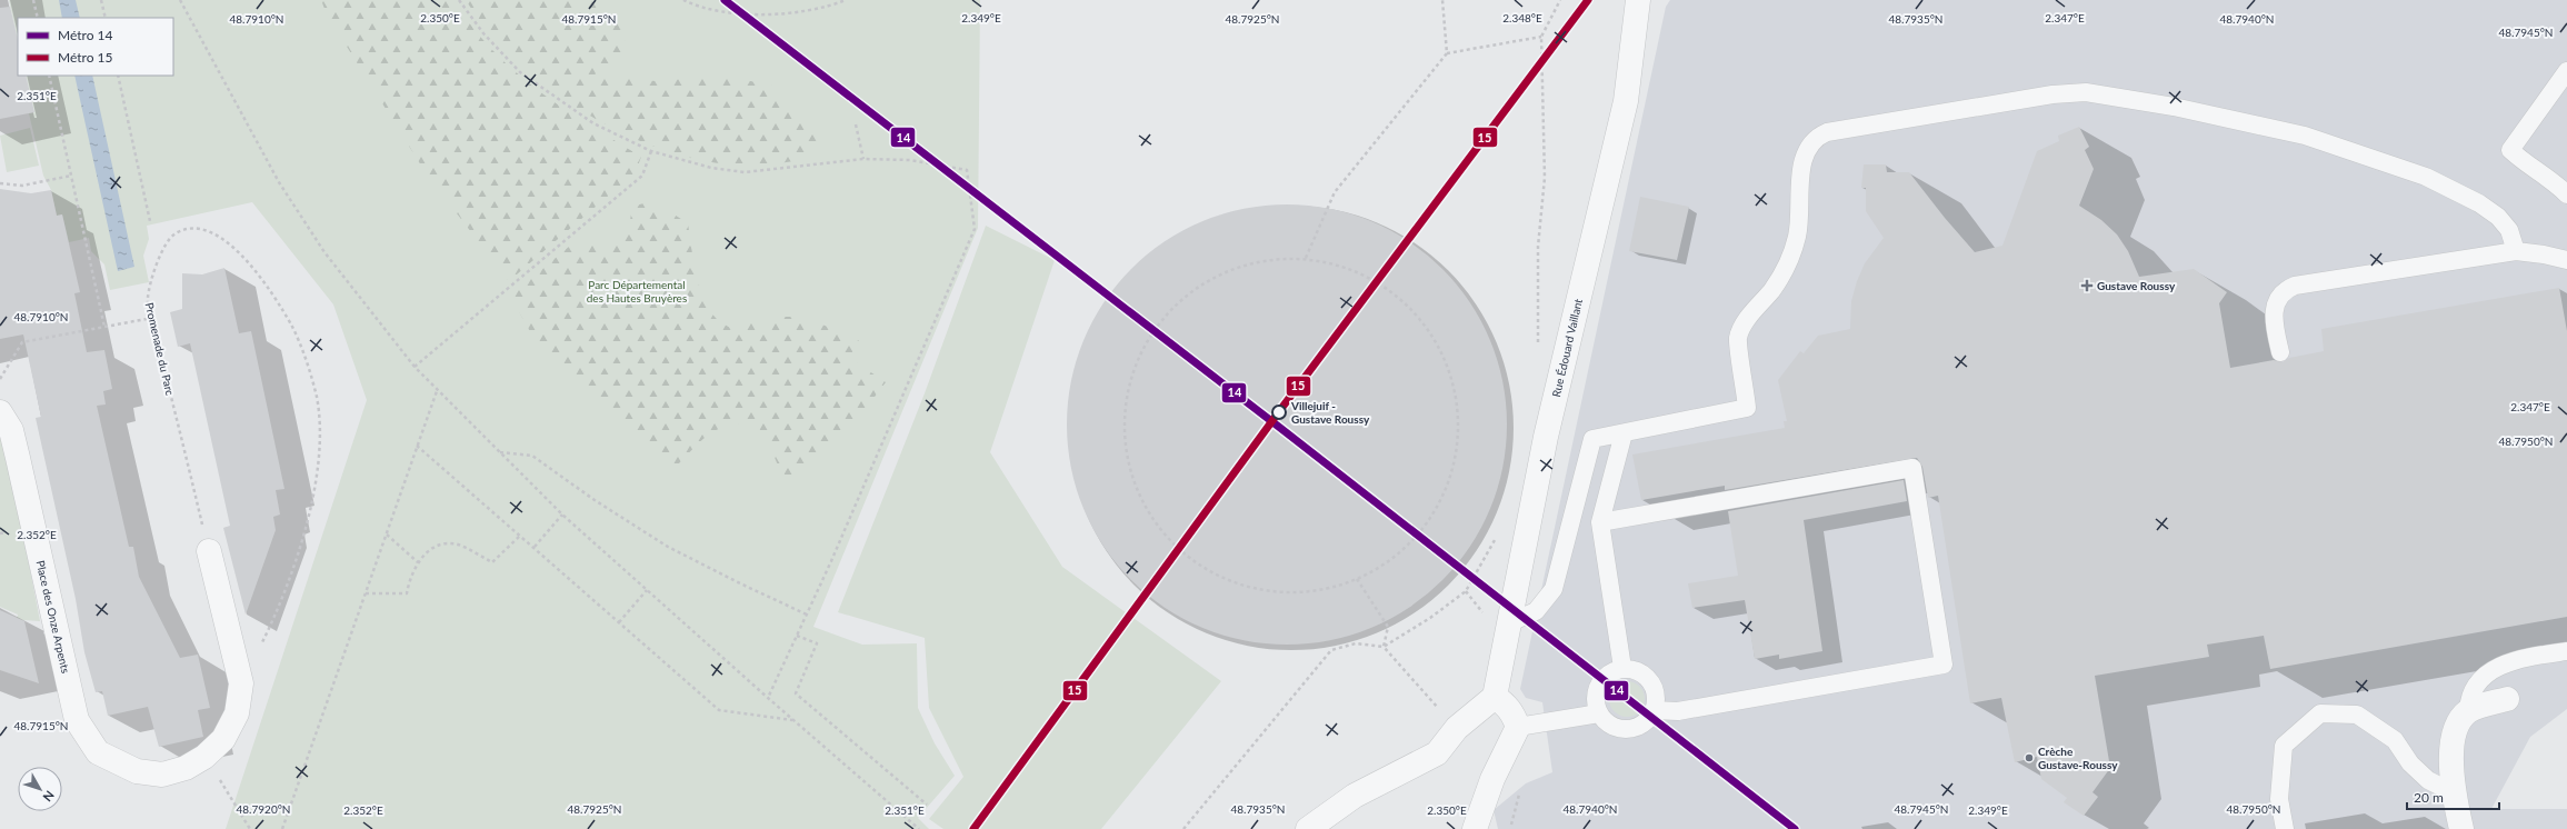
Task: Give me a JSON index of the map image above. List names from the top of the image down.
{
  "streets": {
    "street": ["Rue Édouard Vaillant", "Place des Onze Arpents"],
    "path": ["Promenade du Parc"]
  },
  "parks": ["Parc Départemental des Hautes Bruyères"],
  "places": {
    "health": ["Gustave Roussy"],
    "other": ["Villejuif - Gustave Roussy", "Crèche Gustave-Roussy"]
  },
  "lines": ["metro line 14", "metro line 15"],
  "legend": ["Métro 14", "Métro 15"],
  "scale_bar": "20 m",
  "north": "bottom right",
  "coordinates": [
    "2.350°E",
    "2.348°E",
    "2.347°E",
    "2.349°E",
    "48.7910°N",
    "48.7915°N",
    "48.7925°N",
    "48.7935°N",
    "48.7940°N",
    "48.7945°N",
    "2.351°E",
    "48.7950°N",
    "2.352°E",
    "48.7920°N"
  ]
}
